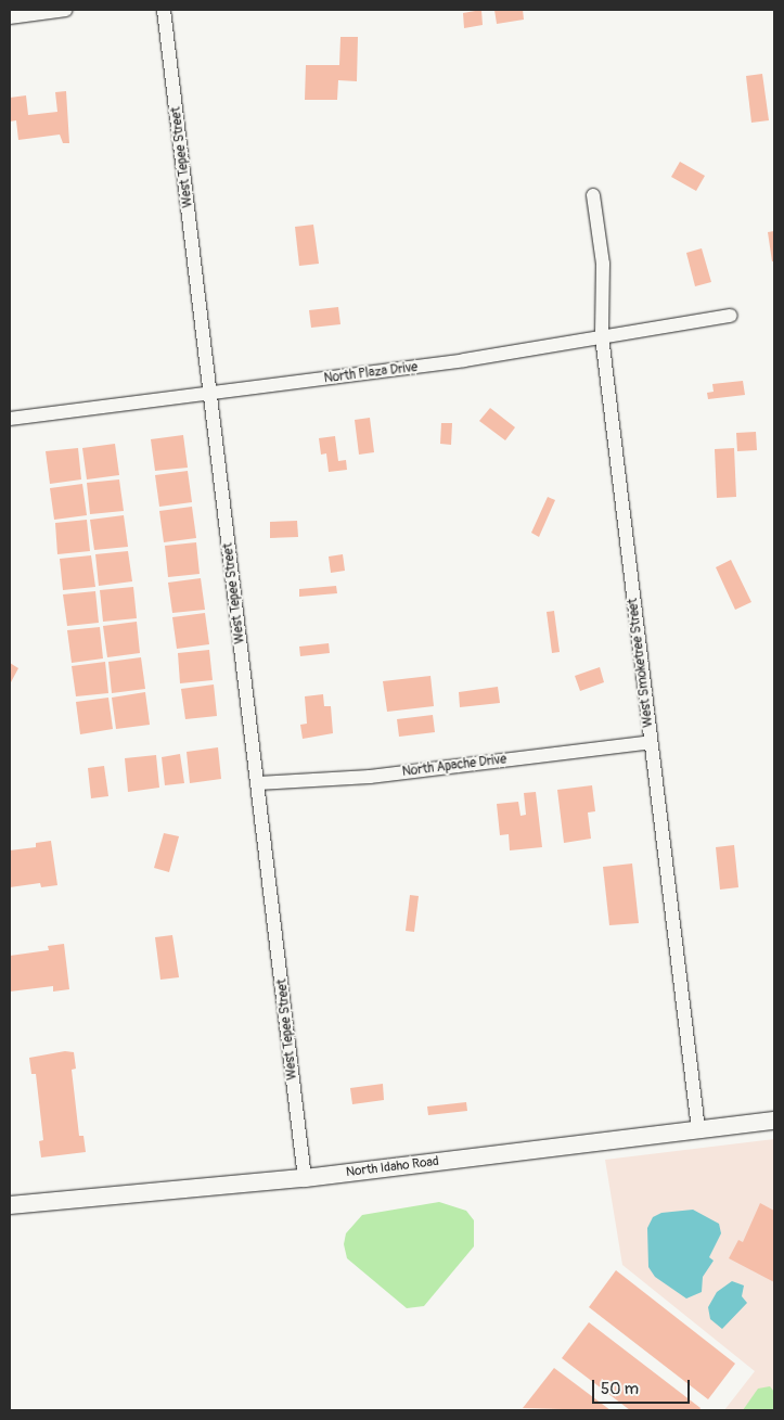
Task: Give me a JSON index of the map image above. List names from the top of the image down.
{
  "streets": {
    "street": [
      "West Tepee Street",
      "North Plaza Drive",
      "West Smoketree Street",
      "North Apache Drive",
      "North Idaho Road"
    ]
  },
  "crossings": [
    ["West Tepee Street", "North Plaza Drive"],
    ["West Tepee Street", "North Apache Drive"],
    ["West Tepee Street", "North Idaho Road"],
    ["North Plaza Drive", "West Smoketree Street"],
    ["West Smoketree Street", "North Apache Drive"],
    ["West Smoketree Street", "North Idaho Road"]
  ],
  "scale_bar": "50 m"
}
